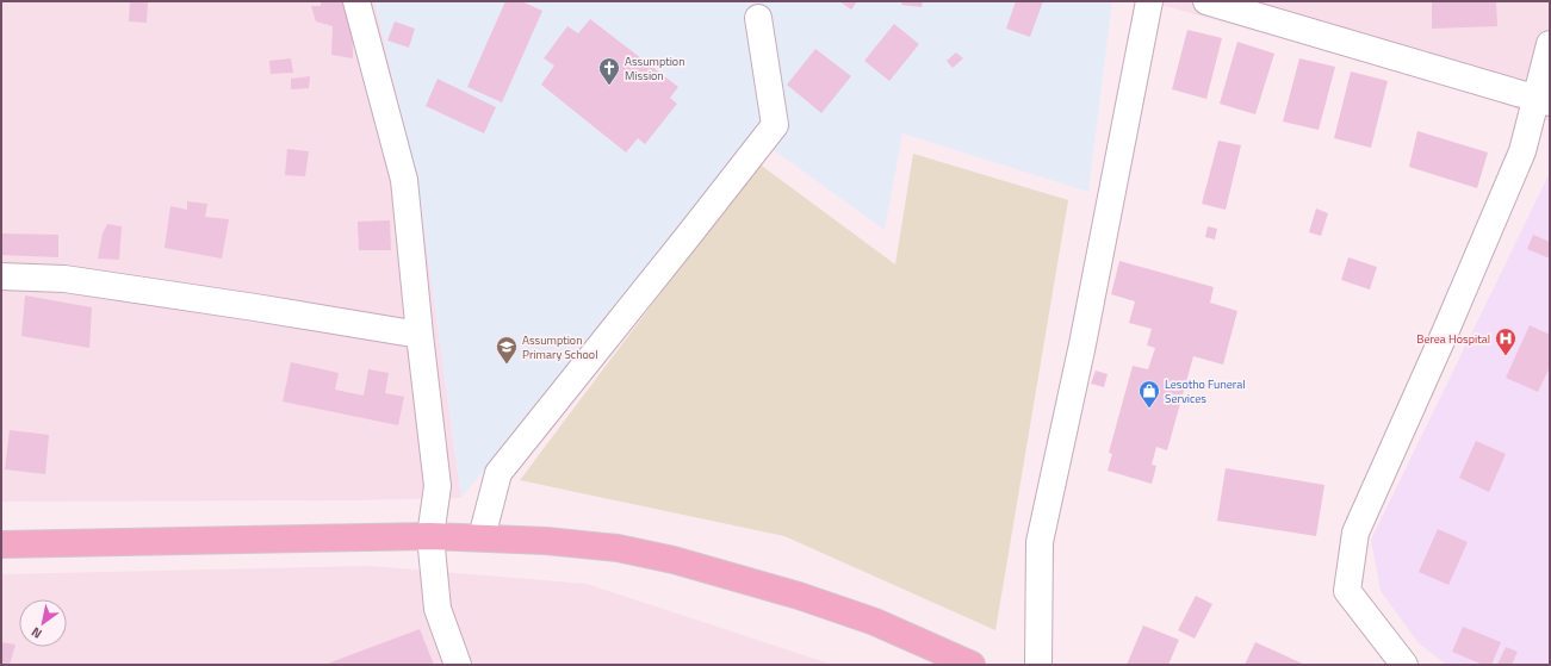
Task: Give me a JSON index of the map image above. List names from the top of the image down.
{
  "places": {
    "church": ["Assumption Mission"],
    "hospital": ["Berea Hospital"],
    "school or university": ["Assumption Primary School"],
    "shop": ["Lesotho Funeral Services"]
  },
  "north": "bottom left"
}
